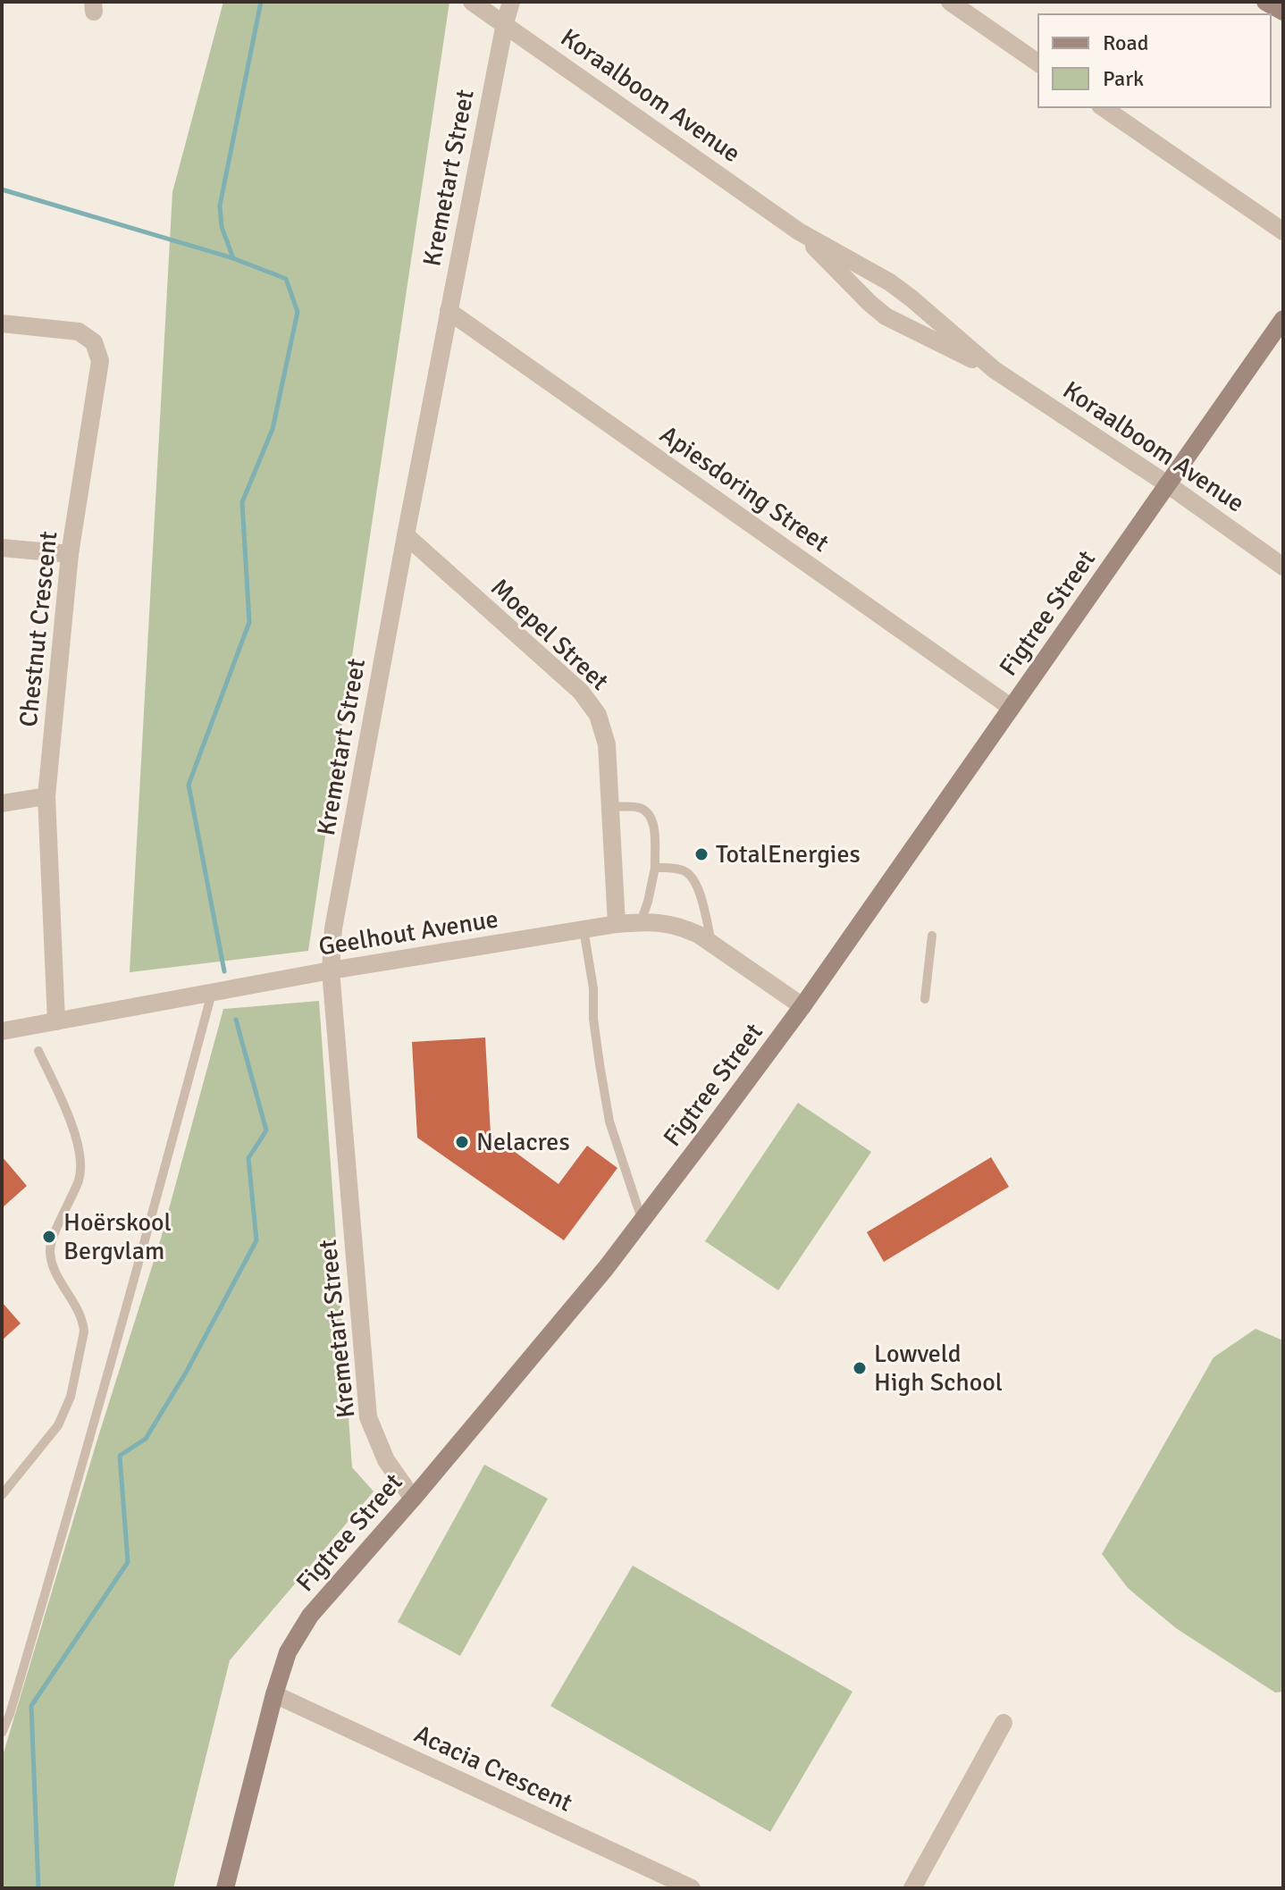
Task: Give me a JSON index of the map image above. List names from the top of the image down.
{
  "streets": {
    "street": [
      "Koraalboom Avenue",
      "Kremetart Street",
      "Apiesdoring Street",
      "Figtree Street",
      "Chestnut Crescent",
      "Moepel Street",
      "Geelhout Avenue",
      "Acacia Crescent"
    ]
  },
  "crossings": [
    ["Koraalboom Avenue", "Kremetart Street"],
    ["Koraalboom Avenue", "Figtree Street"],
    ["Kremetart Street", "Apiesdoring Street"],
    ["Kremetart Street", "Figtree Street"],
    ["Kremetart Street", "Moepel Street"],
    ["Kremetart Street", "Geelhout Avenue"],
    ["Apiesdoring Street", "Figtree Street"],
    ["Figtree Street", "Geelhout Avenue"],
    ["Figtree Street", "Acacia Crescent"],
    ["Chestnut Crescent", "Geelhout Avenue"],
    ["Moepel Street", "Geelhout Avenue"]
  ],
  "places": [
    "TotalEnergies",
    "Nelacres",
    "Hoërskool Bergvlam",
    "Lowveld High School"
  ],
  "legend": ["Road", "Park"]
}
